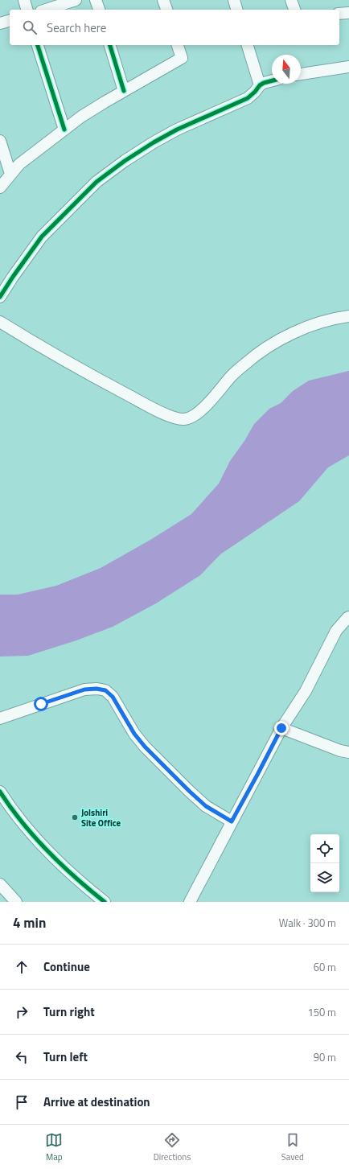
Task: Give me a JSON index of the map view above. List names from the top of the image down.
{
  "places": ["Jolshiri Site Office"],
  "north": "top",
  "page": {
    "search": "Search here",
    "heading": ["4 min", "Walk · 300 m"],
    "list": [
      ["Continue", "60 m"],
      ["Turn right", "150 m"],
      ["Turn left", "90 m"],
      "Arrive at destination"
    ],
    "nav": ["Map", "Directions", "Saved"]
  }
}
